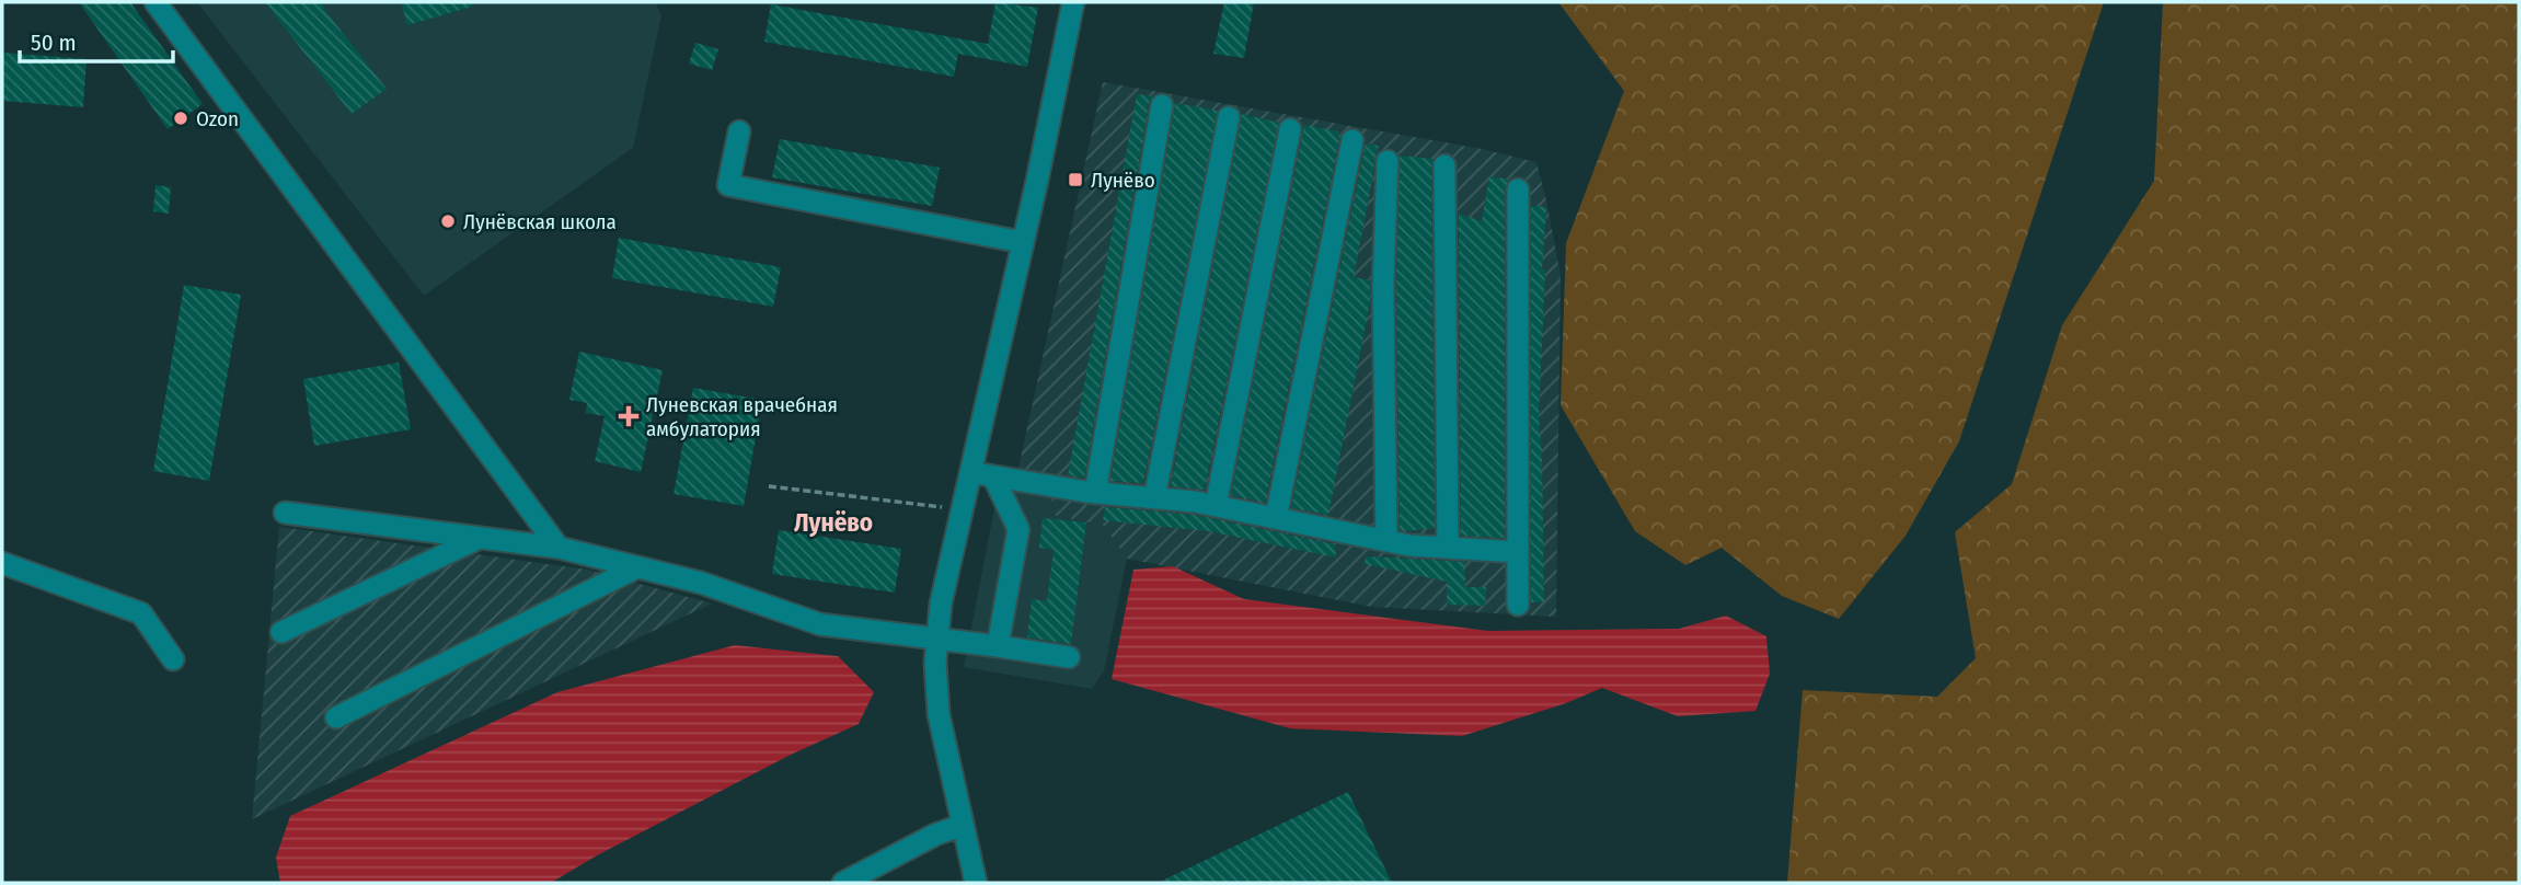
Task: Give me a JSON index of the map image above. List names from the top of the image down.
{
  "districts": ["Лунёво"],
  "places": {
    "other": ["Ozon", "Лунёвская школа"],
    "transit": ["Лунёво"],
    "health": ["Луневская врачебная амбулатория"]
  },
  "scale_bar": "50 m"
}
